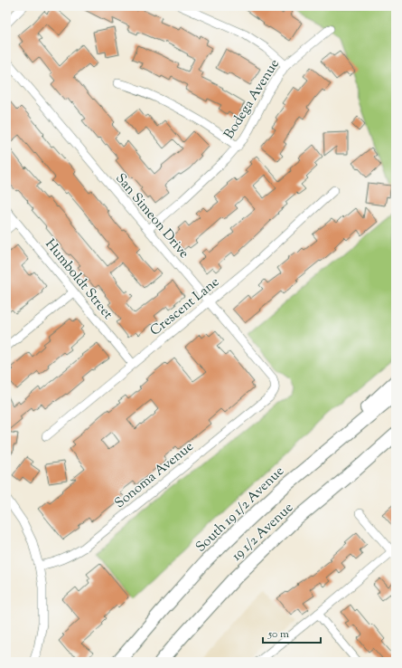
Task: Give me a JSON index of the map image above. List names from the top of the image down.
{
  "streets": {
    "highway": ["South 19 1/2 Avenue", "19 1/2 Avenue"],
    "street": [
      "Bodega Avenue",
      "San Simeon Drive",
      "Humboldt Street",
      "Crescent Lane",
      "Sonoma Avenue"
    ]
  },
  "crossings": [
    ["Bodega Avenue", "San Simeon Drive"],
    ["San Simeon Drive", "Crescent Lane"],
    ["San Simeon Drive", "Sonoma Avenue"],
    ["Humboldt Street", "Crescent Lane"]
  ],
  "scale_bar": "50 m"
}
